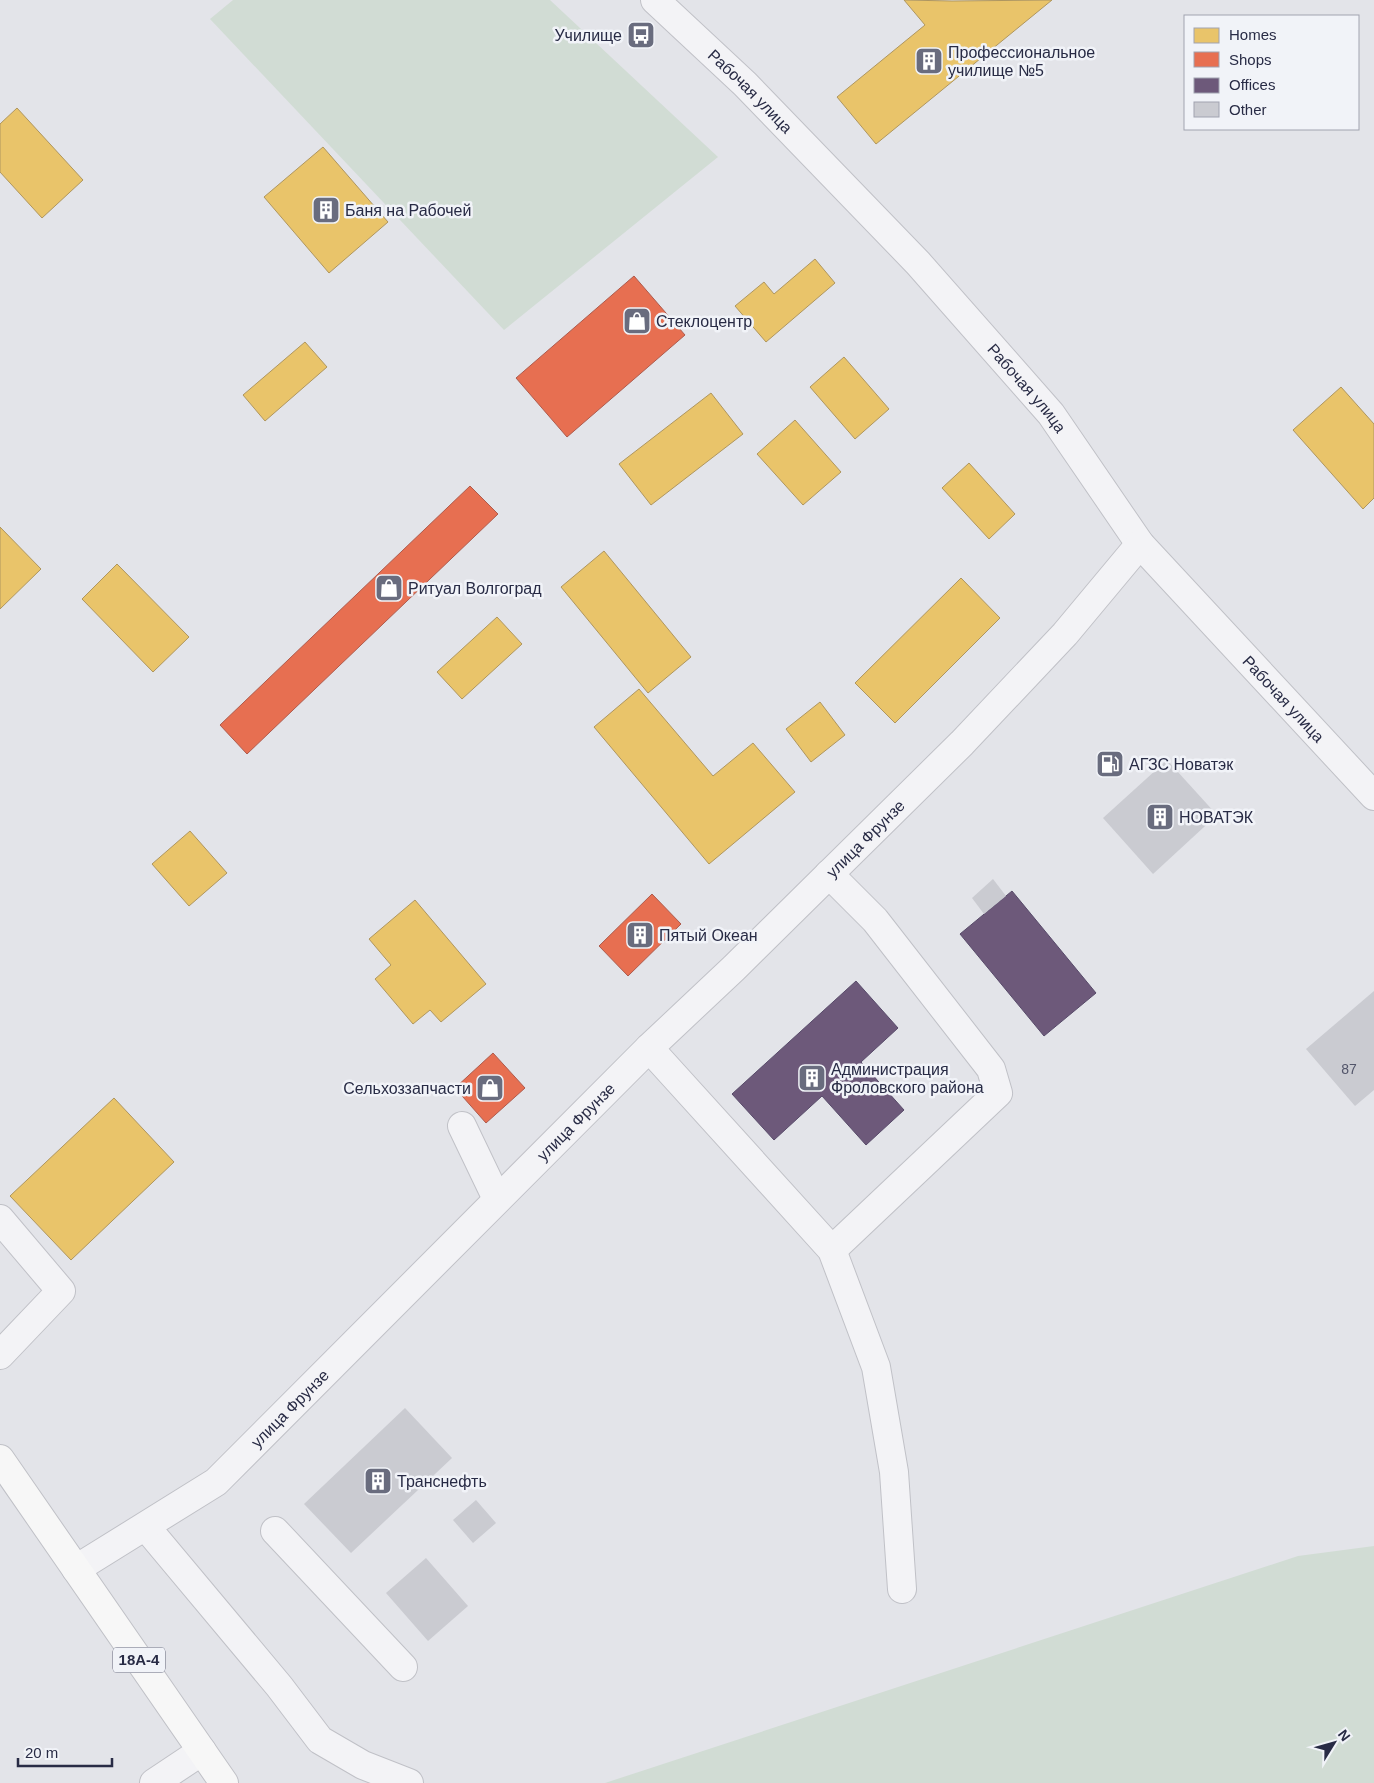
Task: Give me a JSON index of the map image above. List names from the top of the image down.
{
  "streets": {
    "main road": ["18А-4"],
    "street": ["Рабочая улица", "улица Фрунзе"]
  },
  "crossings": [
    ["Рабочая улица", "улица Фрунзе"],
    ["улица Фрунзе", "18А-4"]
  ],
  "places": {
    "bus stop": ["Училище"],
    "building": [
      "Профессиональное училище №5",
      "Баня на Рабочей",
      "НОВАТЭК",
      "Пятый Океан",
      "Администрация Фроловского района",
      "Транснефть"
    ],
    "shop": ["Стеклоцентр", "Ритуал Волгоград", "Сельхоззапчасти"],
    "fuel station": ["АГЗС Новатэк"]
  },
  "house_numbers": ["87"],
  "legend": [
    "Homes",
    "Shops",
    "Offices",
    "Other"
  ],
  "scale_bar": "20 m",
  "north": "top right"
}
